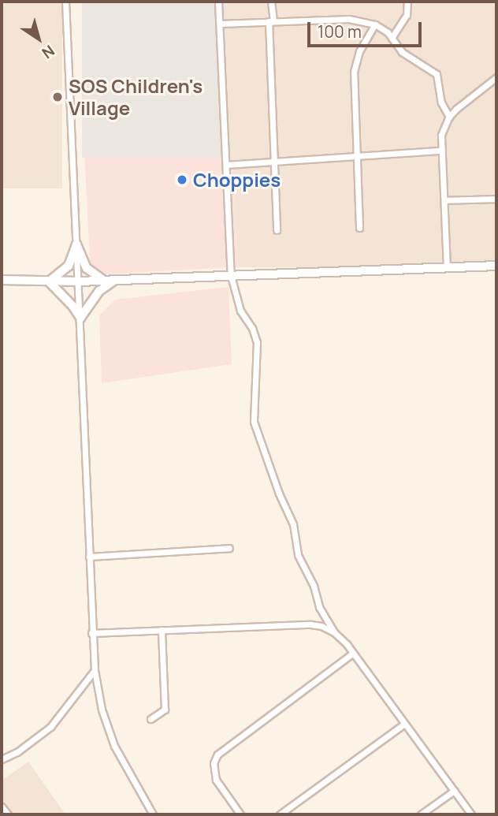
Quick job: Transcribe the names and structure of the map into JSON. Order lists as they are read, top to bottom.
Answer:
{
  "places": ["SOS Children's Village", "Choppies"],
  "scale_bar": "100 m",
  "north": "bottom right"
}
